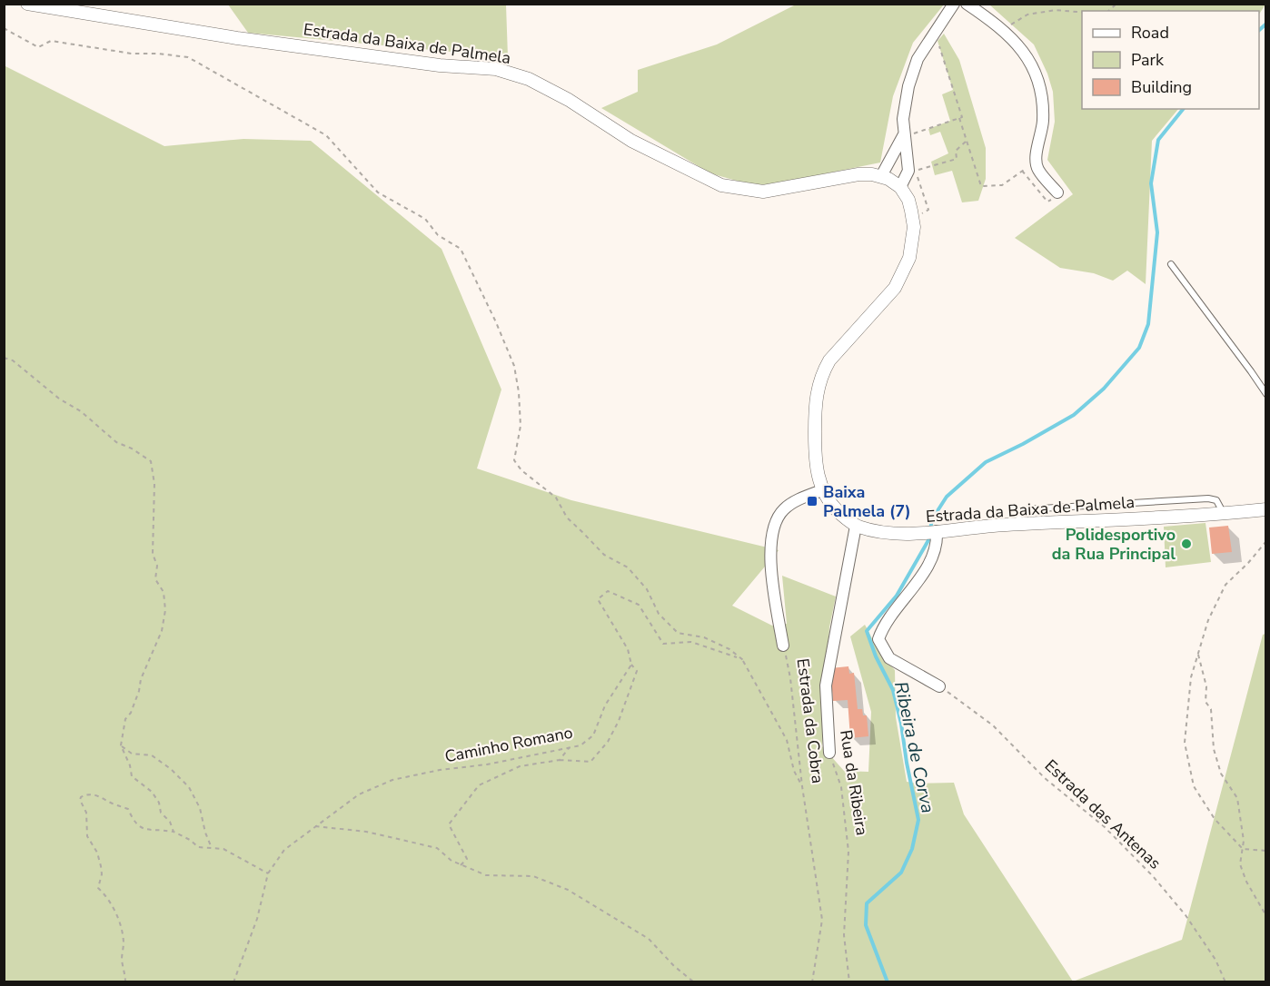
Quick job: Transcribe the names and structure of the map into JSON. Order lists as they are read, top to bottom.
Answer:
{
  "streets": {
    "street": ["Estrada da Baixa de Palmela", "Estrada da Cobra", "Rua da Ribeira"],
    "path": ["Caminho Romano", "Estrada das Antenas"]
  },
  "crossings": [
    ["Estrada da Baixa de Palmela", "Estrada da Cobra"],
    ["Estrada da Baixa de Palmela", "Rua da Ribeira"]
  ],
  "water": ["Ribeira de Corva"],
  "places": {
    "transit": ["Baixa Palmela (7)"],
    "other": ["Polidesportivo da Rua Principal"]
  },
  "legend": ["Road", "Park", "Building"]
}
